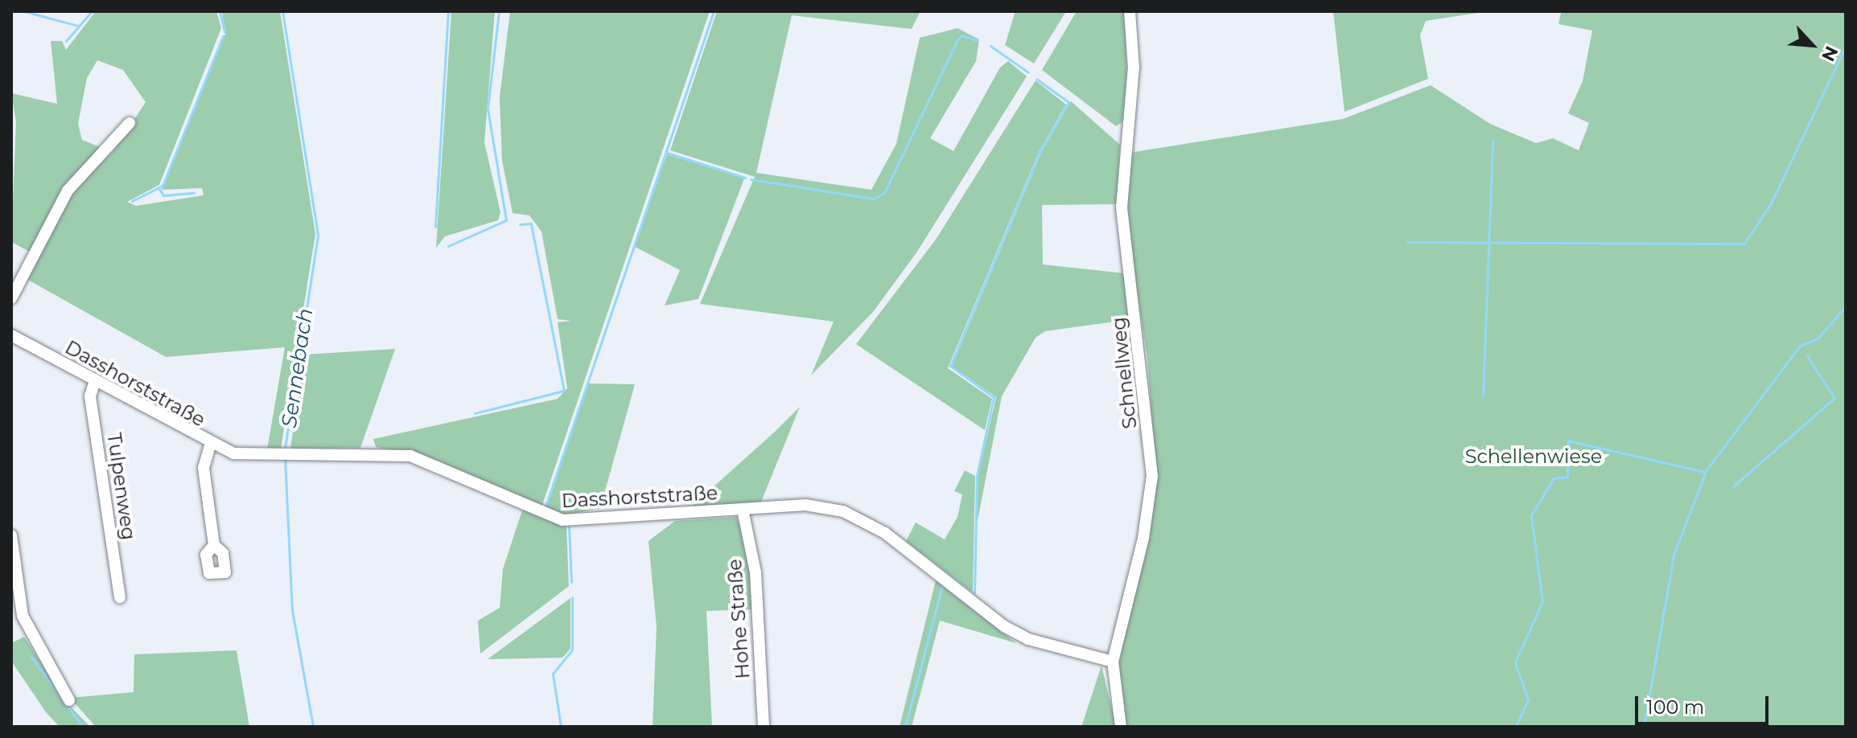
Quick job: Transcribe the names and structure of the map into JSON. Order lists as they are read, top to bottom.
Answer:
{
  "streets": {
    "street": [
      "Schnellweg",
      "Dasshorststraße",
      "Tulpenweg",
      "Hohe Straße"
    ]
  },
  "crossings": [
    ["Schnellweg", "Dasshorststraße"],
    ["Dasshorststraße", "Tulpenweg"],
    ["Dasshorststraße", "Hohe Straße"]
  ],
  "water": ["Sennebach"],
  "parks": ["Schellenwiese"],
  "scale_bar": "100 m",
  "north": "bottom right"
}
